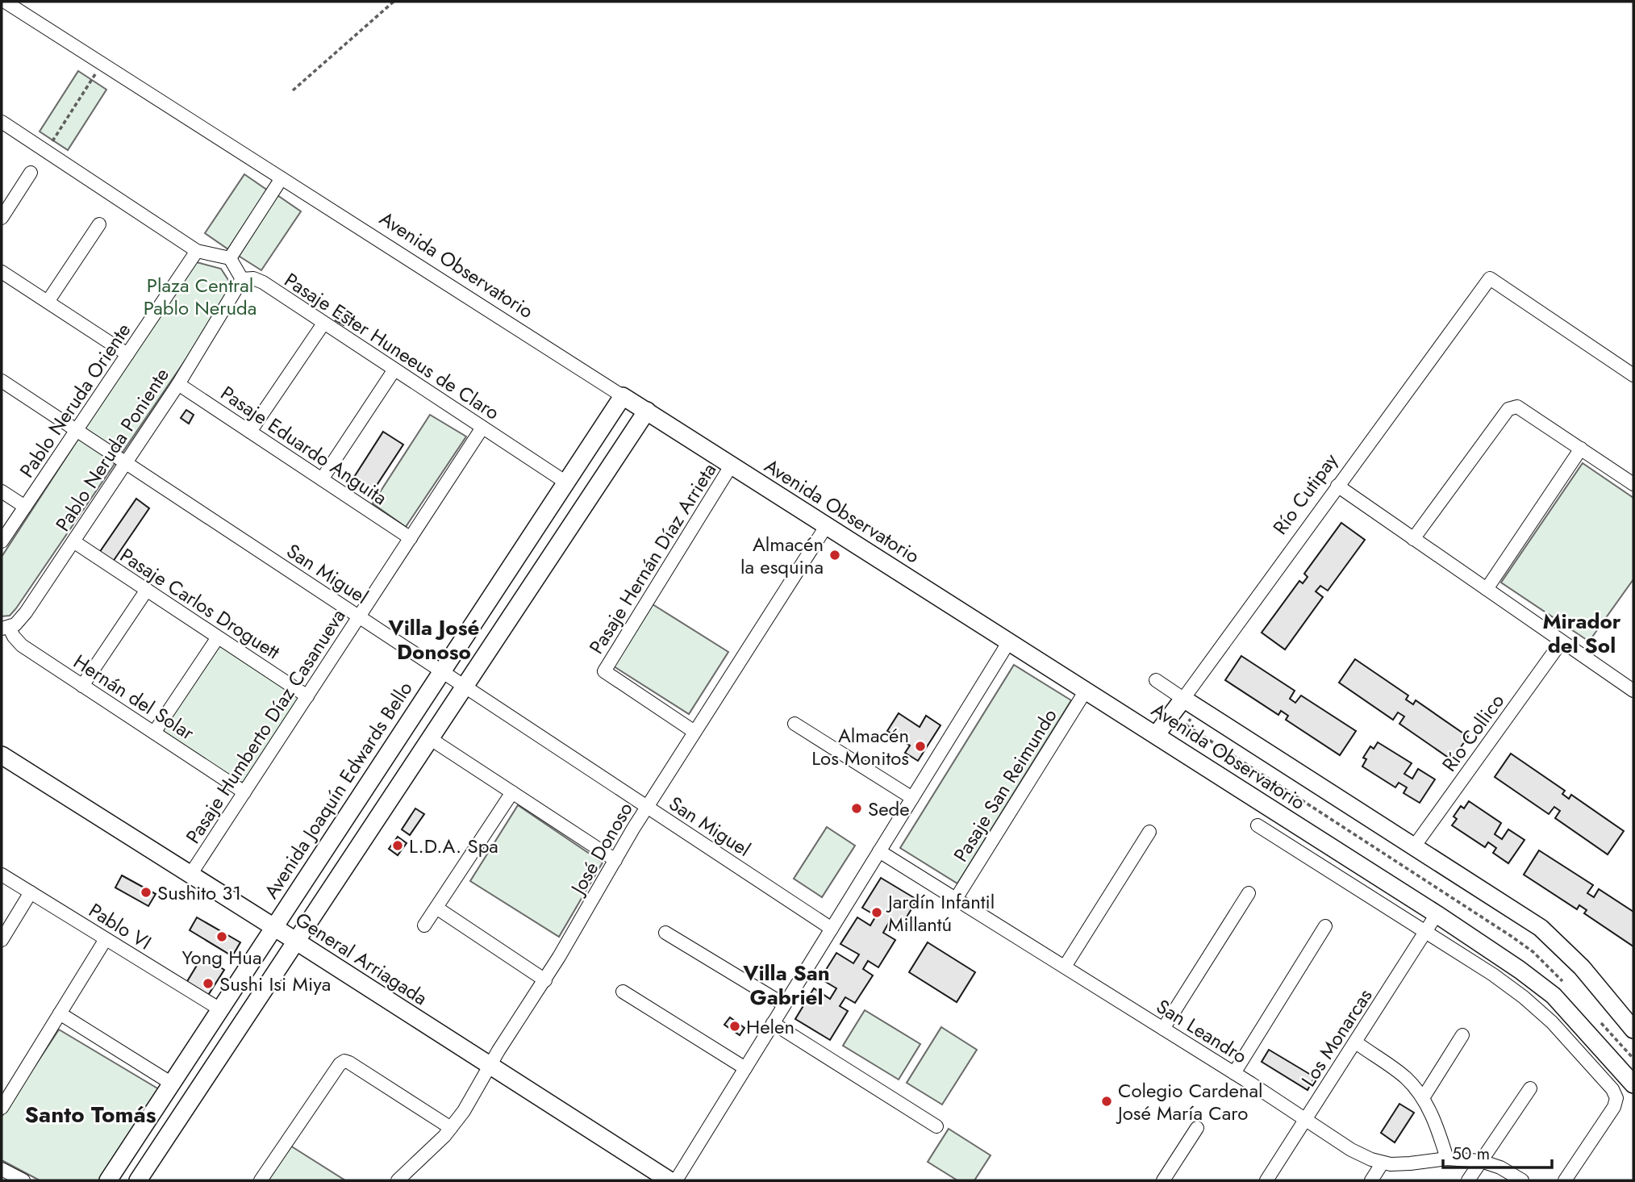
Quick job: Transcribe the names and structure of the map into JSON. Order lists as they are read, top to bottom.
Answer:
{
  "streets": {
    "street": [
      "Avenida Observatorio",
      "Pasaje Ester Huneeus de Claro",
      "Pablo Neruda Oriente",
      "Pasaje Eduardo Anguita",
      "Pablo Neruda Poniente",
      "Río Cutipay",
      "Pasaje Hernán Díaz Arrieta",
      "San Miguel",
      "Pasaje Carlos Droguett",
      "Hernán del Solar",
      "Pasaje Humberto Díaz Casanueva",
      "Río Collico",
      "Pasaje San Reimundo",
      "Avenida Joaquín Edwards Bello",
      "José Donoso",
      "Pablo VI",
      "General Arriagada",
      "San Leandro",
      "Los Monarcas"
    ]
  },
  "crossings": [
    ["Avenida Observatorio", "Río Cutipay"],
    ["Avenida Observatorio", "Pasaje Hernán Díaz Arrieta"],
    ["Avenida Observatorio", "Río Collico"],
    ["Avenida Observatorio", "Pasaje San Reimundo"],
    ["Avenida Observatorio", "Avenida Joaquín Edwards Bello"],
    ["Avenida Observatorio", "José Donoso"],
    ["Avenida Observatorio", "Los Monarcas"],
    ["Pasaje Ester Huneeus de Claro", "Pablo Neruda Poniente"],
    ["Pasaje Ester Huneeus de Claro", "Pasaje Humberto Díaz Casanueva"],
    ["Pasaje Ester Huneeus de Claro", "Avenida Joaquín Edwards Bello"],
    ["Pablo Neruda Oriente", "San Miguel"],
    ["Pasaje Eduardo Anguita", "Pablo Neruda Poniente"],
    ["Pasaje Eduardo Anguita", "Pasaje Humberto Díaz Casanueva"],
    ["Pablo Neruda Poniente", "San Miguel"],
    ["Pablo Neruda Poniente", "Pasaje Carlos Droguett"],
    ["Pablo Neruda Poniente", "Hernán del Solar"],
    ["Pasaje Hernán Díaz Arrieta", "José Donoso"],
    ["San Miguel", "Pasaje Humberto Díaz Casanueva"],
    ["San Miguel", "Avenida Joaquín Edwards Bello"],
    ["San Miguel", "José Donoso"],
    ["Pasaje Carlos Droguett", "Pasaje Humberto Díaz Casanueva"],
    ["Hernán del Solar", "Pasaje Humberto Díaz Casanueva"],
    ["Pasaje Humberto Díaz Casanueva", "General Arriagada"],
    ["Pasaje San Reimundo", "San Leandro"],
    ["Avenida Joaquín Edwards Bello", "Pablo VI"],
    ["Avenida Joaquín Edwards Bello", "General Arriagada"],
    ["José Donoso", "General Arriagada"],
    ["San Leandro", "Los Monarcas"]
  ],
  "districts": [
    "Mirador del Sol",
    "Villa José Donoso",
    "Villa San Gabriel",
    "Santo Tomás"
  ],
  "parks": ["Plaza Central Pablo Neruda"],
  "places": [
    "Almacén la esquina",
    "Almacén Los Monitos",
    "Sede",
    "L.D.A. Spa",
    "Sushito 31",
    "Jardín Infantil Millantú",
    "Yong Hua",
    "Sushi Isi Miya",
    "Helen",
    "Colegio Cardenal José María Caro"
  ],
  "scale_bar": "50 m"
}
